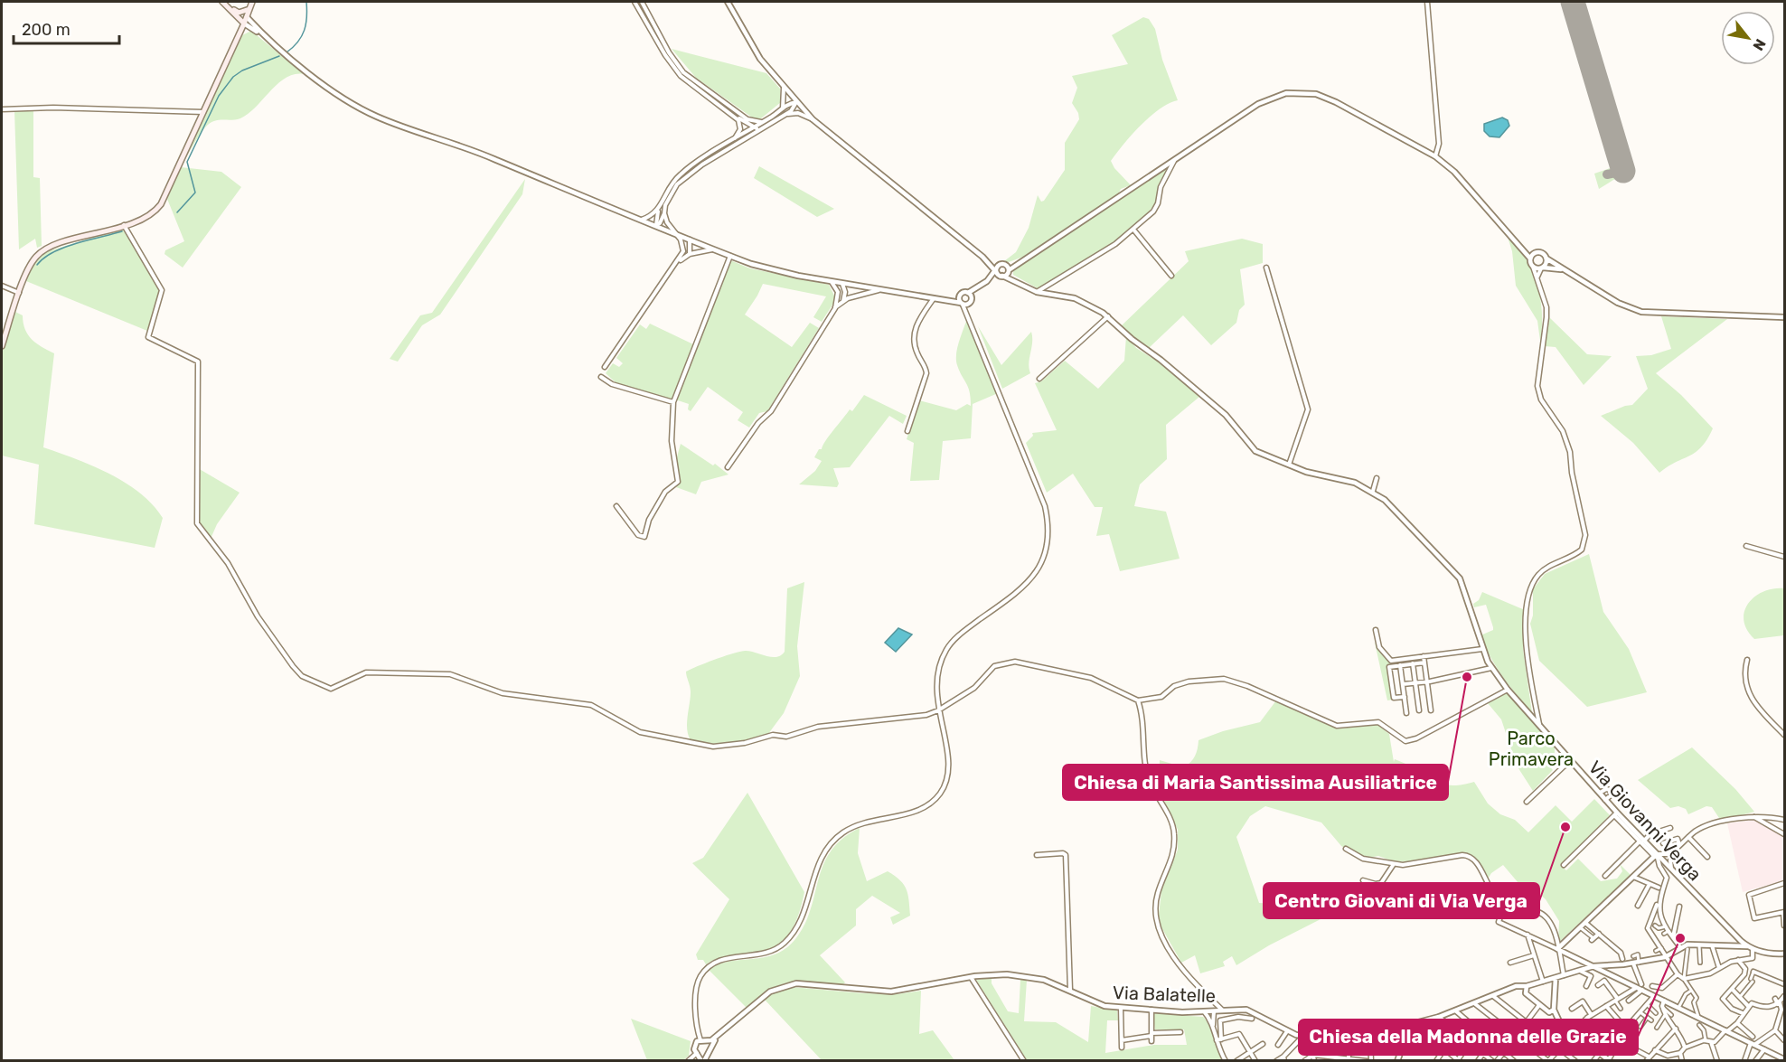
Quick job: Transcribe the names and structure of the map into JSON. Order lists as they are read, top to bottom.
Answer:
{
  "streets": {
    "street": ["Via Giovanni Verga", "Via Balatelle"]
  },
  "parks": ["Parco Primavera"],
  "places": ["Chiesa di Maria Santissima Ausiliatrice", "Centro Giovani di Via Verga", "Chiesa della Madonna delle Grazie"],
  "scale_bar": "200 m",
  "north": "bottom right"
}
